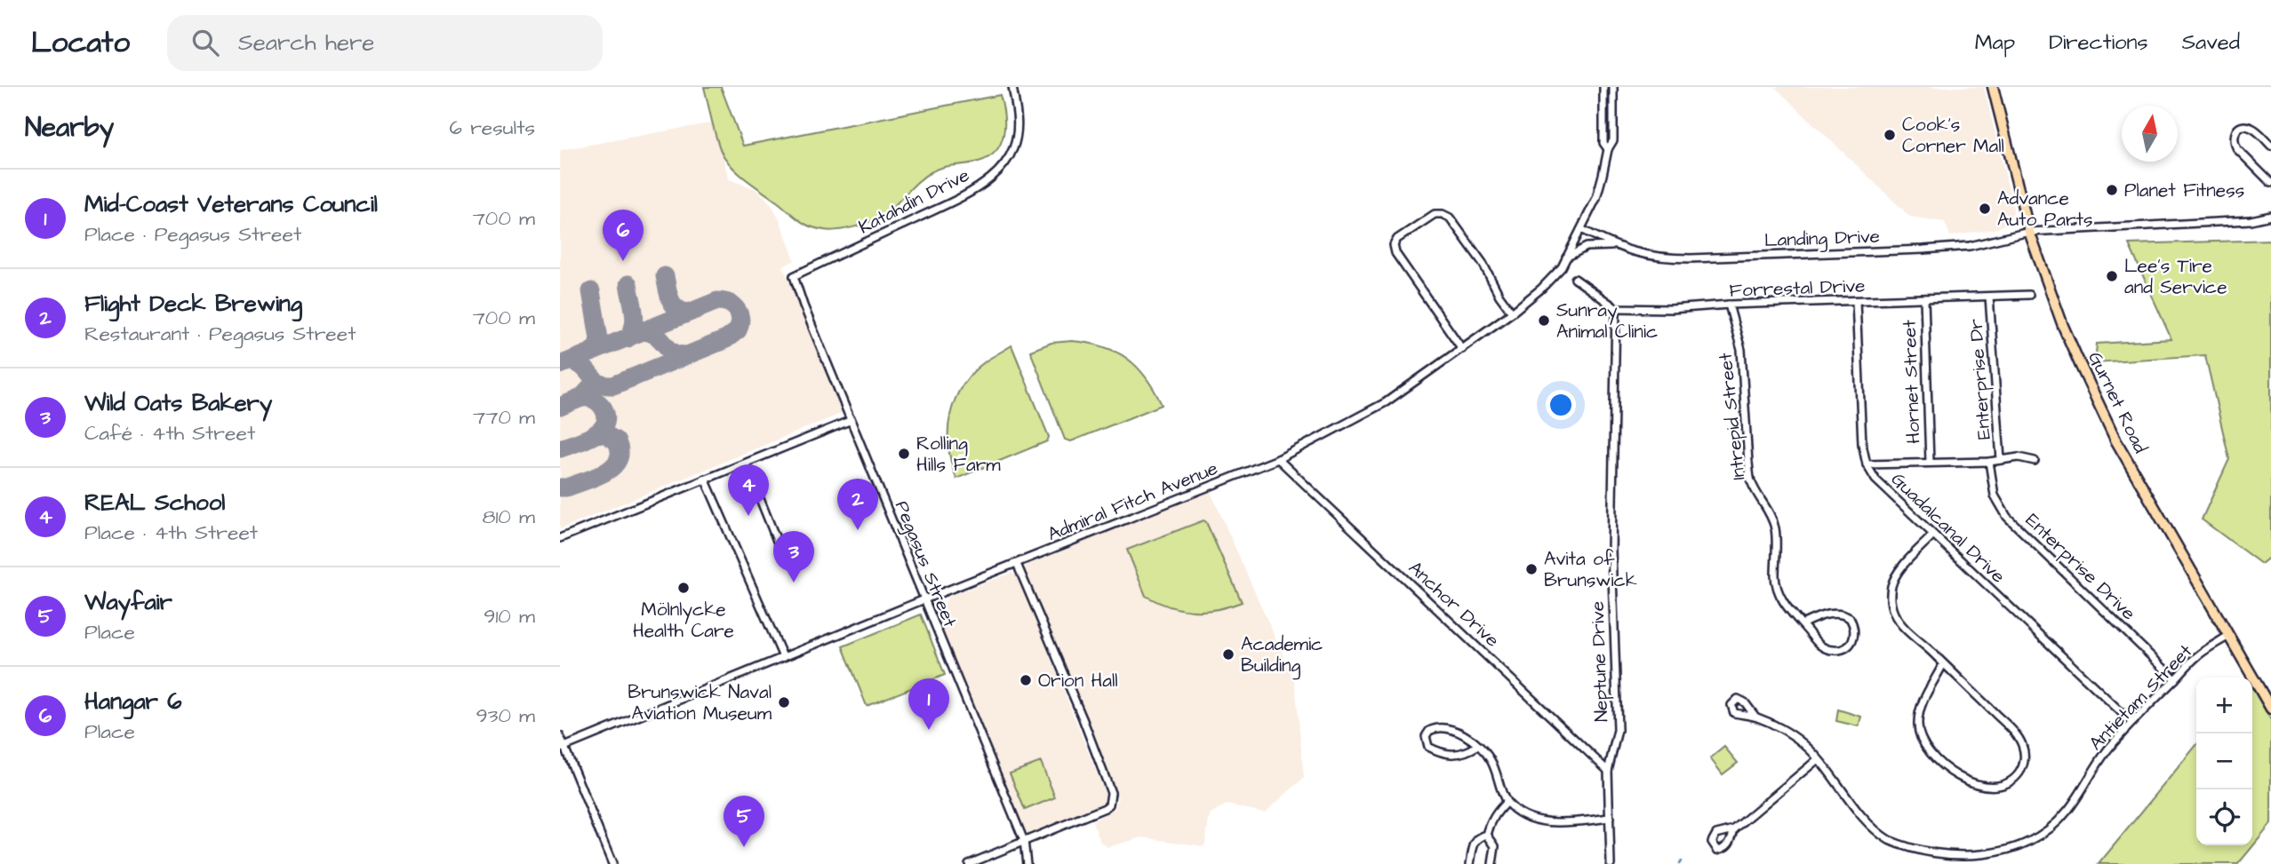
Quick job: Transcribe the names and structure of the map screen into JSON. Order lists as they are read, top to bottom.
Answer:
{
  "streets": {
    "main road": ["Gurnet Road"],
    "street": [
      "Katahdin Drive",
      "Landing Drive",
      "Forrestal Drive",
      "Enterprise Dr",
      "Hornet Street",
      "Intrepid Street",
      "Admiral Fitch Avenue",
      "Guadalcanal Drive",
      "Pegasus Street",
      "Enterprise Drive",
      "Anchor Drive",
      "Neptune Drive",
      "Antietam Street"
    ]
  },
  "crossings": [
    ["Katahdin Drive", "Pegasus Street"],
    ["Landing Drive", "Gurnet Road"],
    ["Landing Drive", "Admiral Fitch Avenue"],
    ["Forrestal Drive", "Enterprise Dr"],
    ["Forrestal Drive", "Hornet Street"],
    ["Forrestal Drive", "Intrepid Street"],
    ["Forrestal Drive", "Guadalcanal Drive"],
    ["Forrestal Drive", "Neptune Drive"],
    ["Gurnet Road", "Antietam Street"],
    ["Admiral Fitch Avenue", "Pegasus Street"],
    ["Admiral Fitch Avenue", "Anchor Drive"],
    ["Guadalcanal Drive", "Antietam Street"],
    ["Enterprise Drive", "Antietam Street"],
    ["Anchor Drive", "Neptune Drive"]
  ],
  "places": [
    "Cook's Corner Mall",
    "Planet Fitness",
    "Advance Auto Parts",
    "Lee’s Tire and Service",
    "Sunray Animal Clinic",
    "Rolling Hills Farm",
    "Avita of Brunswick",
    "Mölnlycke Health Care",
    "Academic Building",
    "Orion Hall",
    "Brunswick Naval Aviation Museum"
  ],
  "north": "top",
  "page": {
    "header": "Locato",
    "search": "Search here",
    "nav": ["Map", "Directions", "Saved"],
    "heading": ["Nearby", "6 results"],
    "list": [
      {
        "mark": "1",
        "name": "Mid-Coast Veterans Council",
        "note": "Place · Pegasus Street",
        "value": "700 m"
      },
      {
        "mark": "2",
        "name": "Flight Deck Brewing",
        "note": "Restaurant · Pegasus Street",
        "value": "700 m"
      },
      {
        "mark": "3",
        "name": "Wild Oats Bakery",
        "note": "Café · 4th Street",
        "value": "770 m"
      },
      {
        "mark": "4",
        "name": "REAL School",
        "note": "Place · 4th Street",
        "value": "810 m"
      },
      {
        "mark": "5",
        "name": "Wayfair",
        "note": "Place",
        "value": "910 m"
      },
      {
        "mark": "6",
        "name": "Hangar 6",
        "note": "Place",
        "value": "930 m"
      }
    ],
    "pins": [
      "6",
      "4",
      "2",
      "3",
      "1",
      "5"
    ],
    "map_buttons": ["+", "−"]
  }
}
